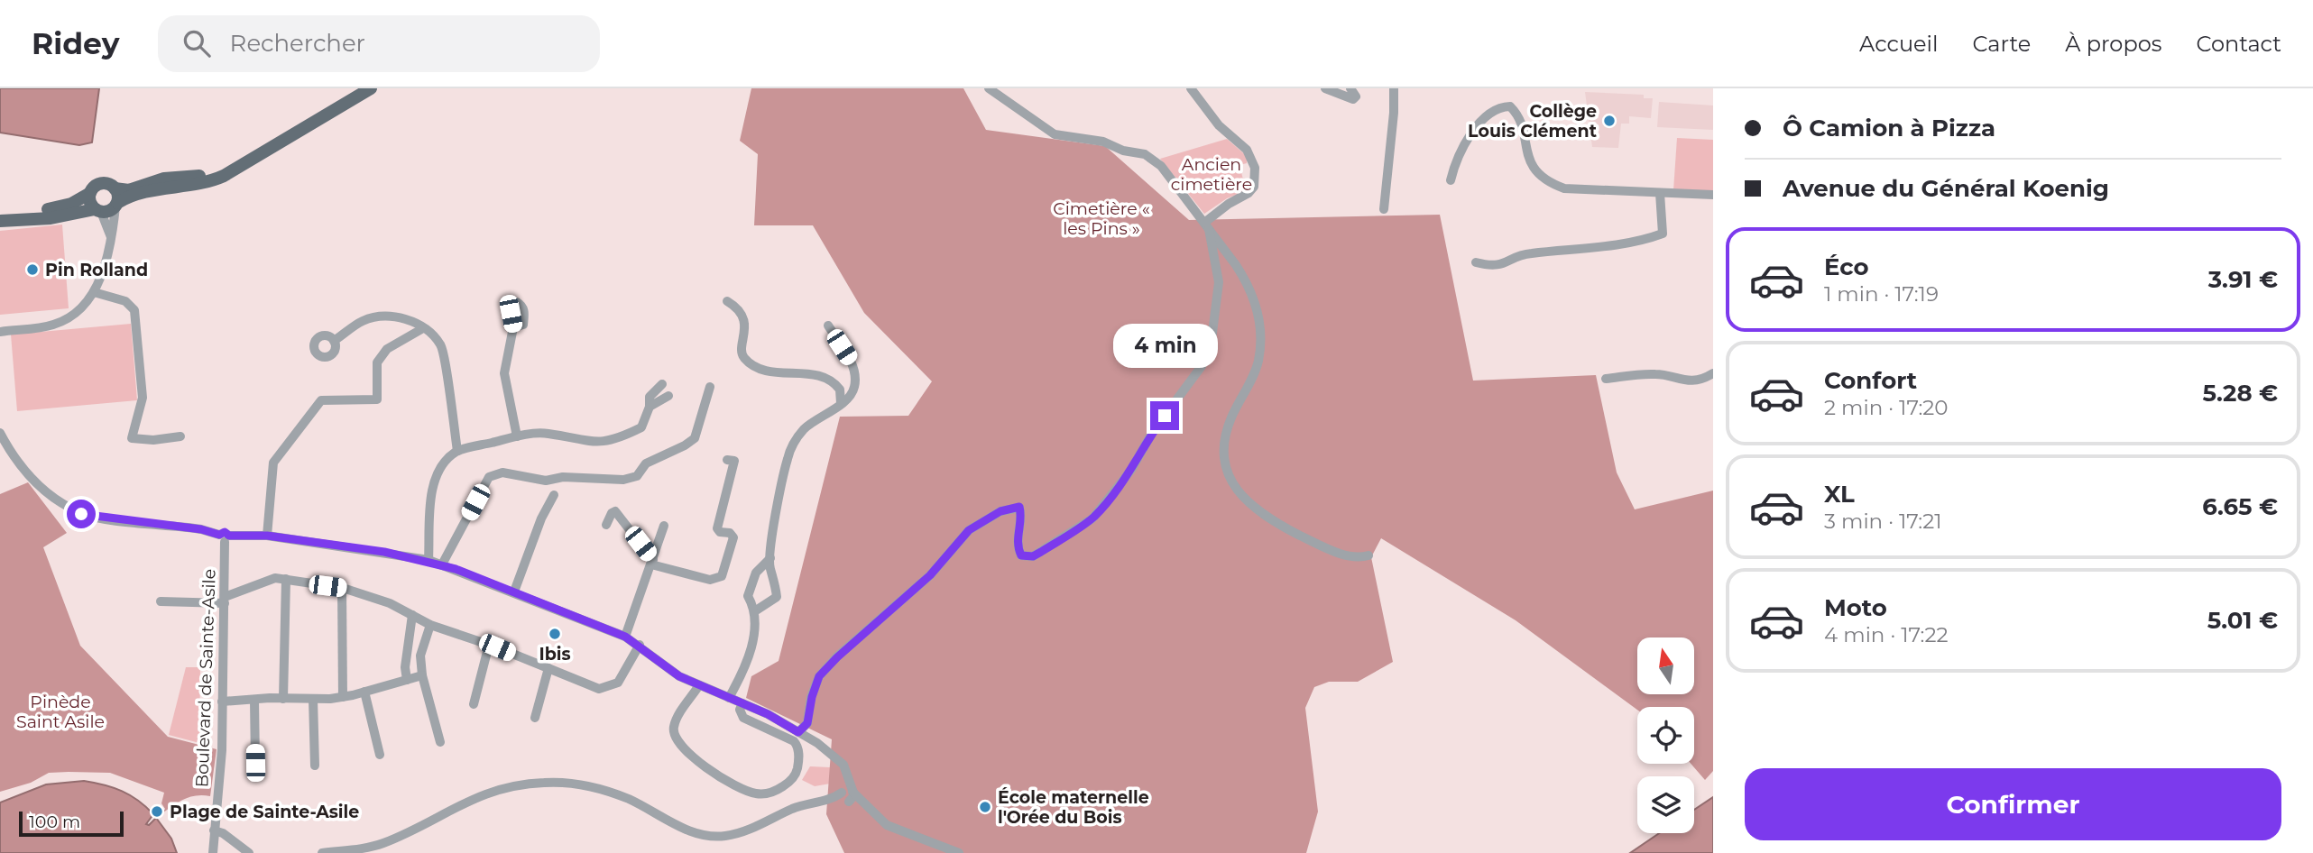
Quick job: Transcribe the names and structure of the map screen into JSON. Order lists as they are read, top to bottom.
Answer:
{
  "streets": {
    "street": ["Boulevard de Sainte-Asile"]
  },
  "parks": ["Ancien cimetière", "Cimetière « les Pins »", "Pinède Saint Asile"],
  "places": [
    "Collège Louis Clément",
    "Pin Rolland",
    "Ibis",
    "École maternelle l'Orée du Bois",
    "Plage de Sainte-Asile"
  ],
  "scale_bar": "100 m",
  "north": "top",
  "page": {
    "header": "Ridey",
    "search": "Rechercher",
    "nav": [
      "Accueil",
      "Carte",
      "À propos",
      "Contact"
    ],
    "banner": ["Ô Camion à Pizza", "Avenue du Général Koenig"],
    "list": [
      {
        "name": "Éco",
        "note": "1 min · 17:19",
        "value": "3.91 €"
      },
      {
        "name": "Confort",
        "note": "2 min · 17:20",
        "value": "5.28 €"
      },
      {
        "name": "XL",
        "note": "3 min · 17:21",
        "value": "6.65 €"
      },
      {
        "name": "Moto",
        "note": "4 min · 17:22",
        "value": "5.01 €"
      }
    ],
    "bubble": "4 min",
    "buttons": "Confirmer",
    "scale": "100 m"
  }
}
